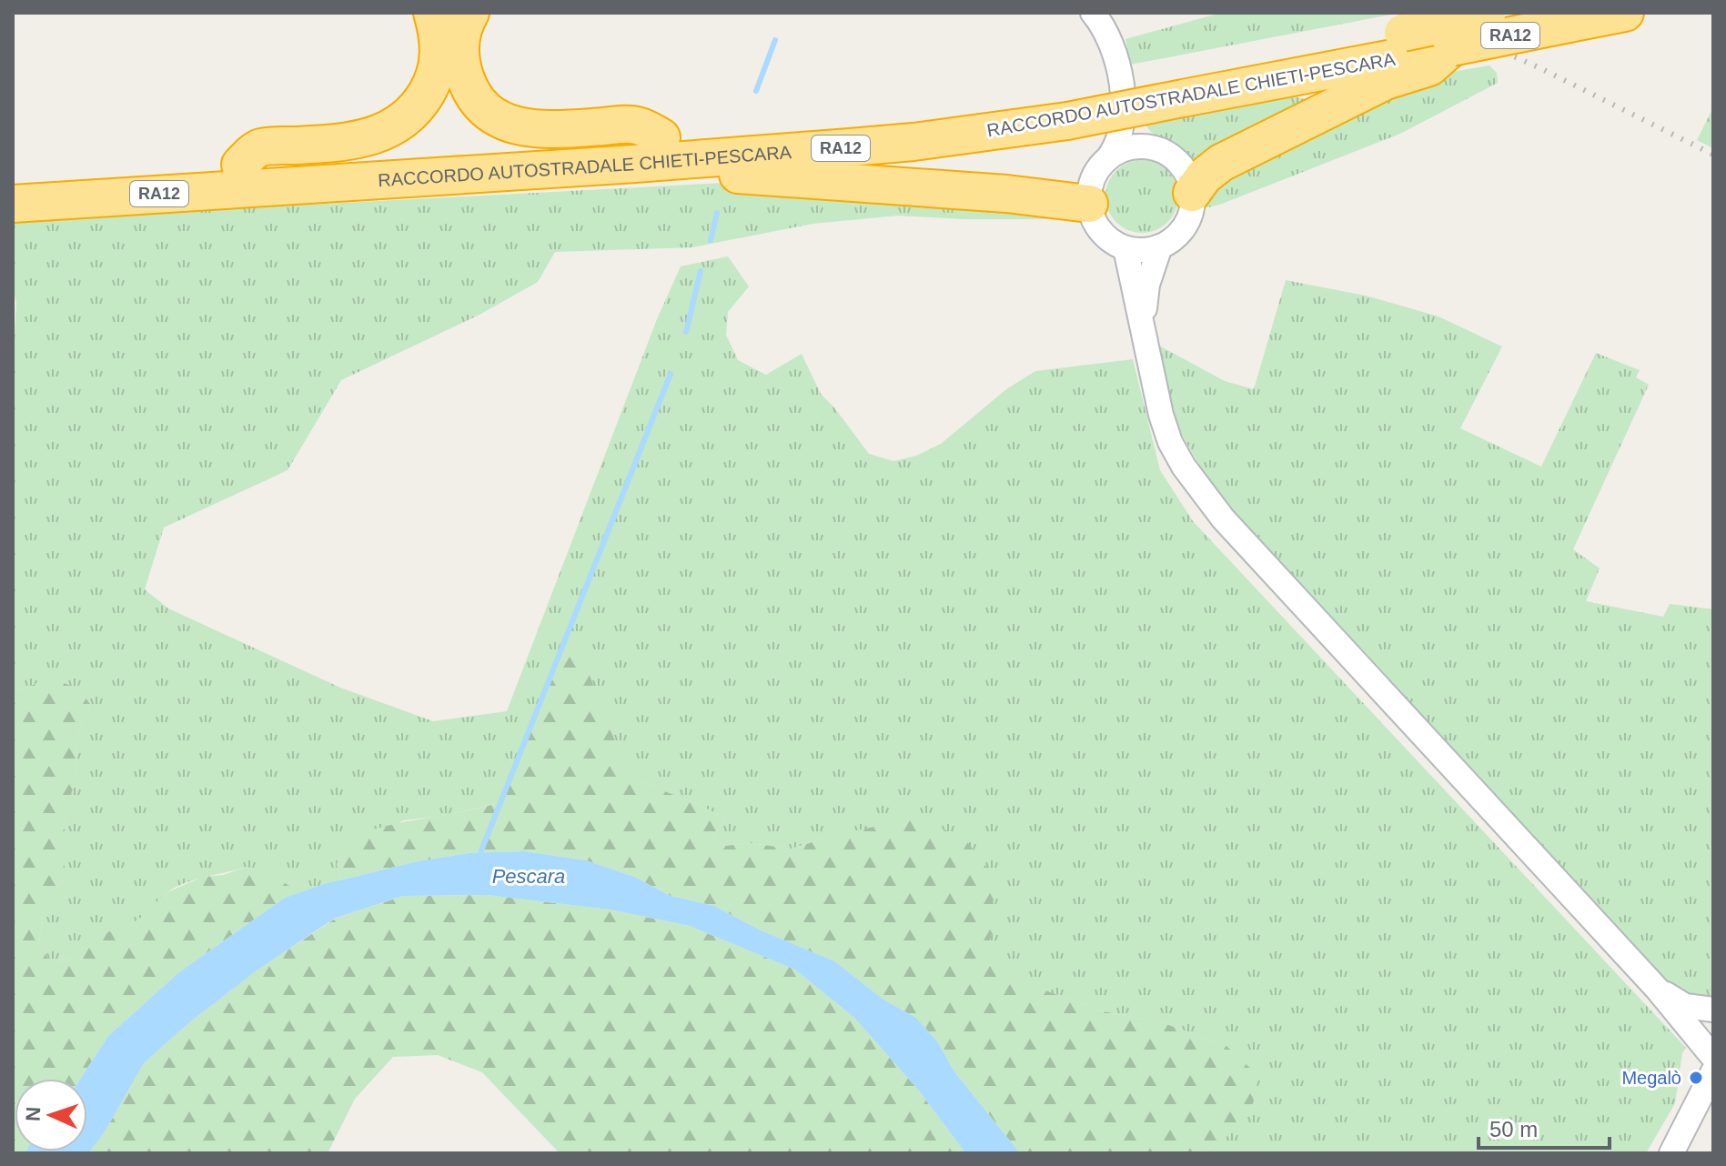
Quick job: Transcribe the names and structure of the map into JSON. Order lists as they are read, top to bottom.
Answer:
{
  "streets": {
    "highway": ["RA12", "RACCORDO AUTOSTRADALE CHIETI-PESCARA"]
  },
  "water": ["Pescara"],
  "places": ["Megalò"],
  "scale_bar": "50 m",
  "north": "left"
}
